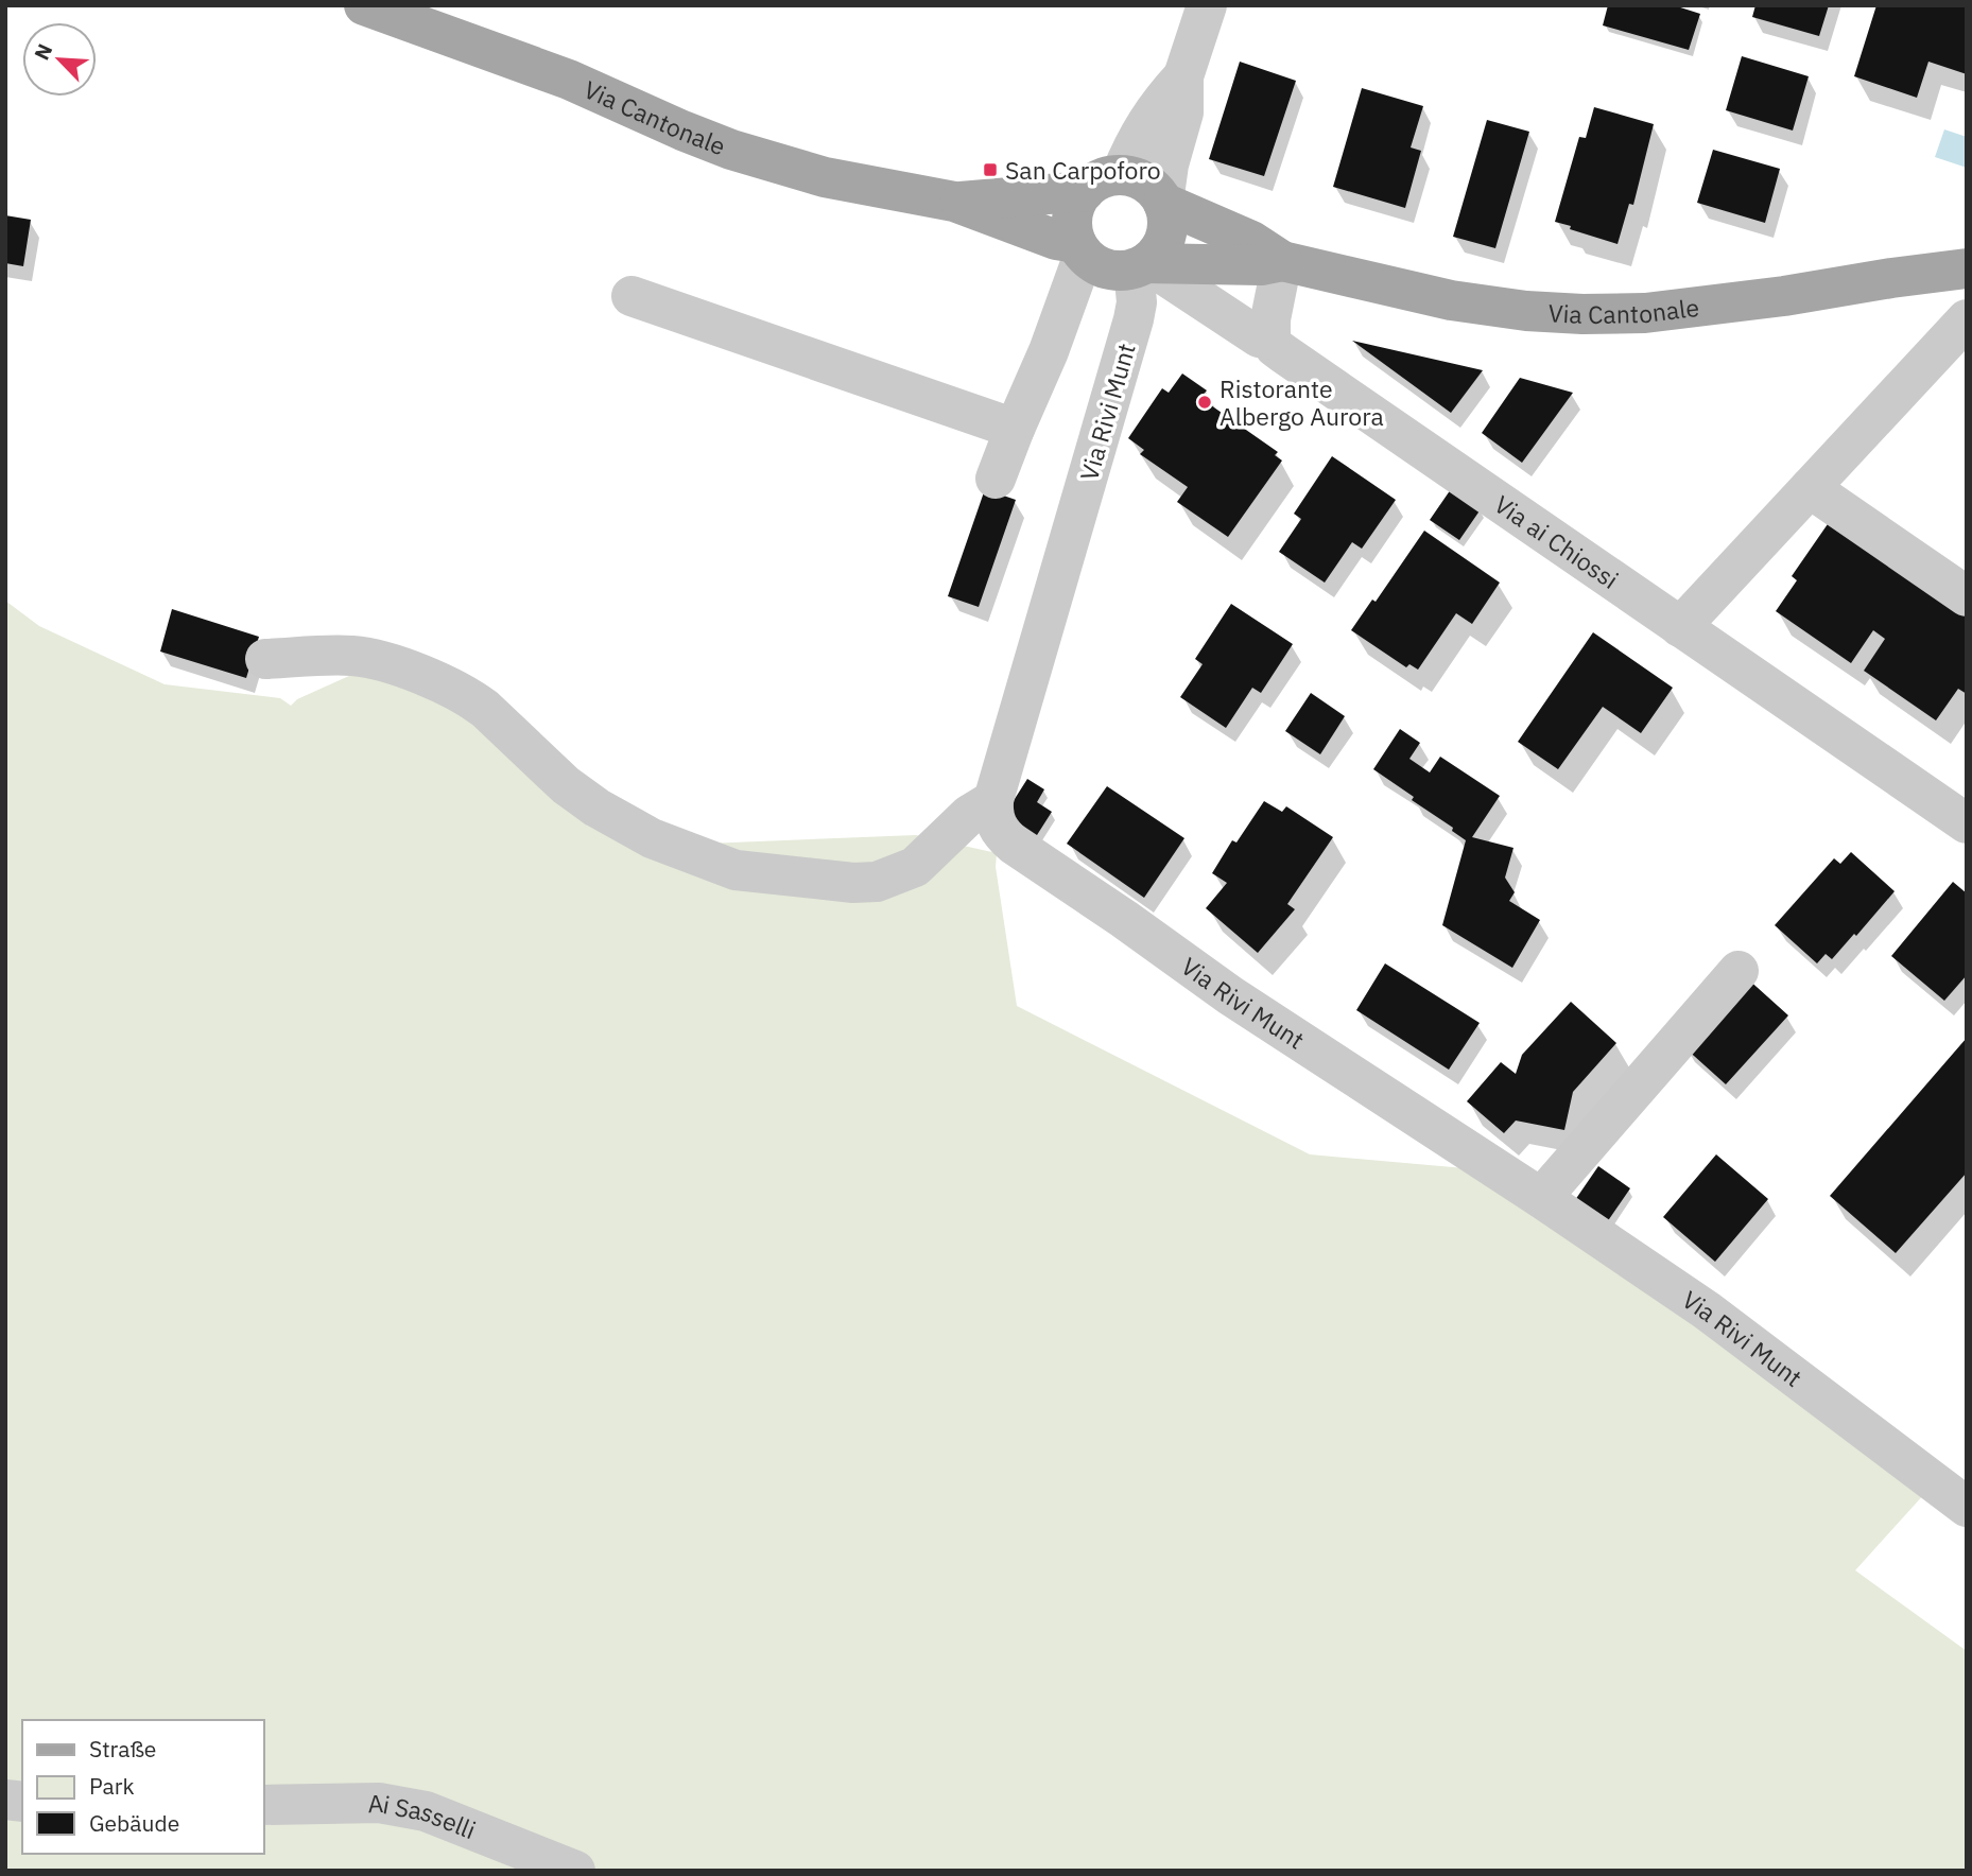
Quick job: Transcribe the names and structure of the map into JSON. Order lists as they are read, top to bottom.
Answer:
{
  "streets": {
    "main road": ["Via Cantonale"],
    "street": ["Via Rivi Munt", "Via ai Chiossi", "Ai Sasselli"]
  },
  "crossings": [
    ["Via Cantonale", "Via Rivi Munt"],
    ["Via Cantonale", "Via ai Chiossi"],
    ["Via Rivi Munt", "Via ai Chiossi"]
  ],
  "places": {
    "transit": ["San Carpoforo"],
    "other": ["Ristorante Albergo Aurora"]
  },
  "legend": ["Straße", "Park", "Gebäude"],
  "north": "top left"
}
